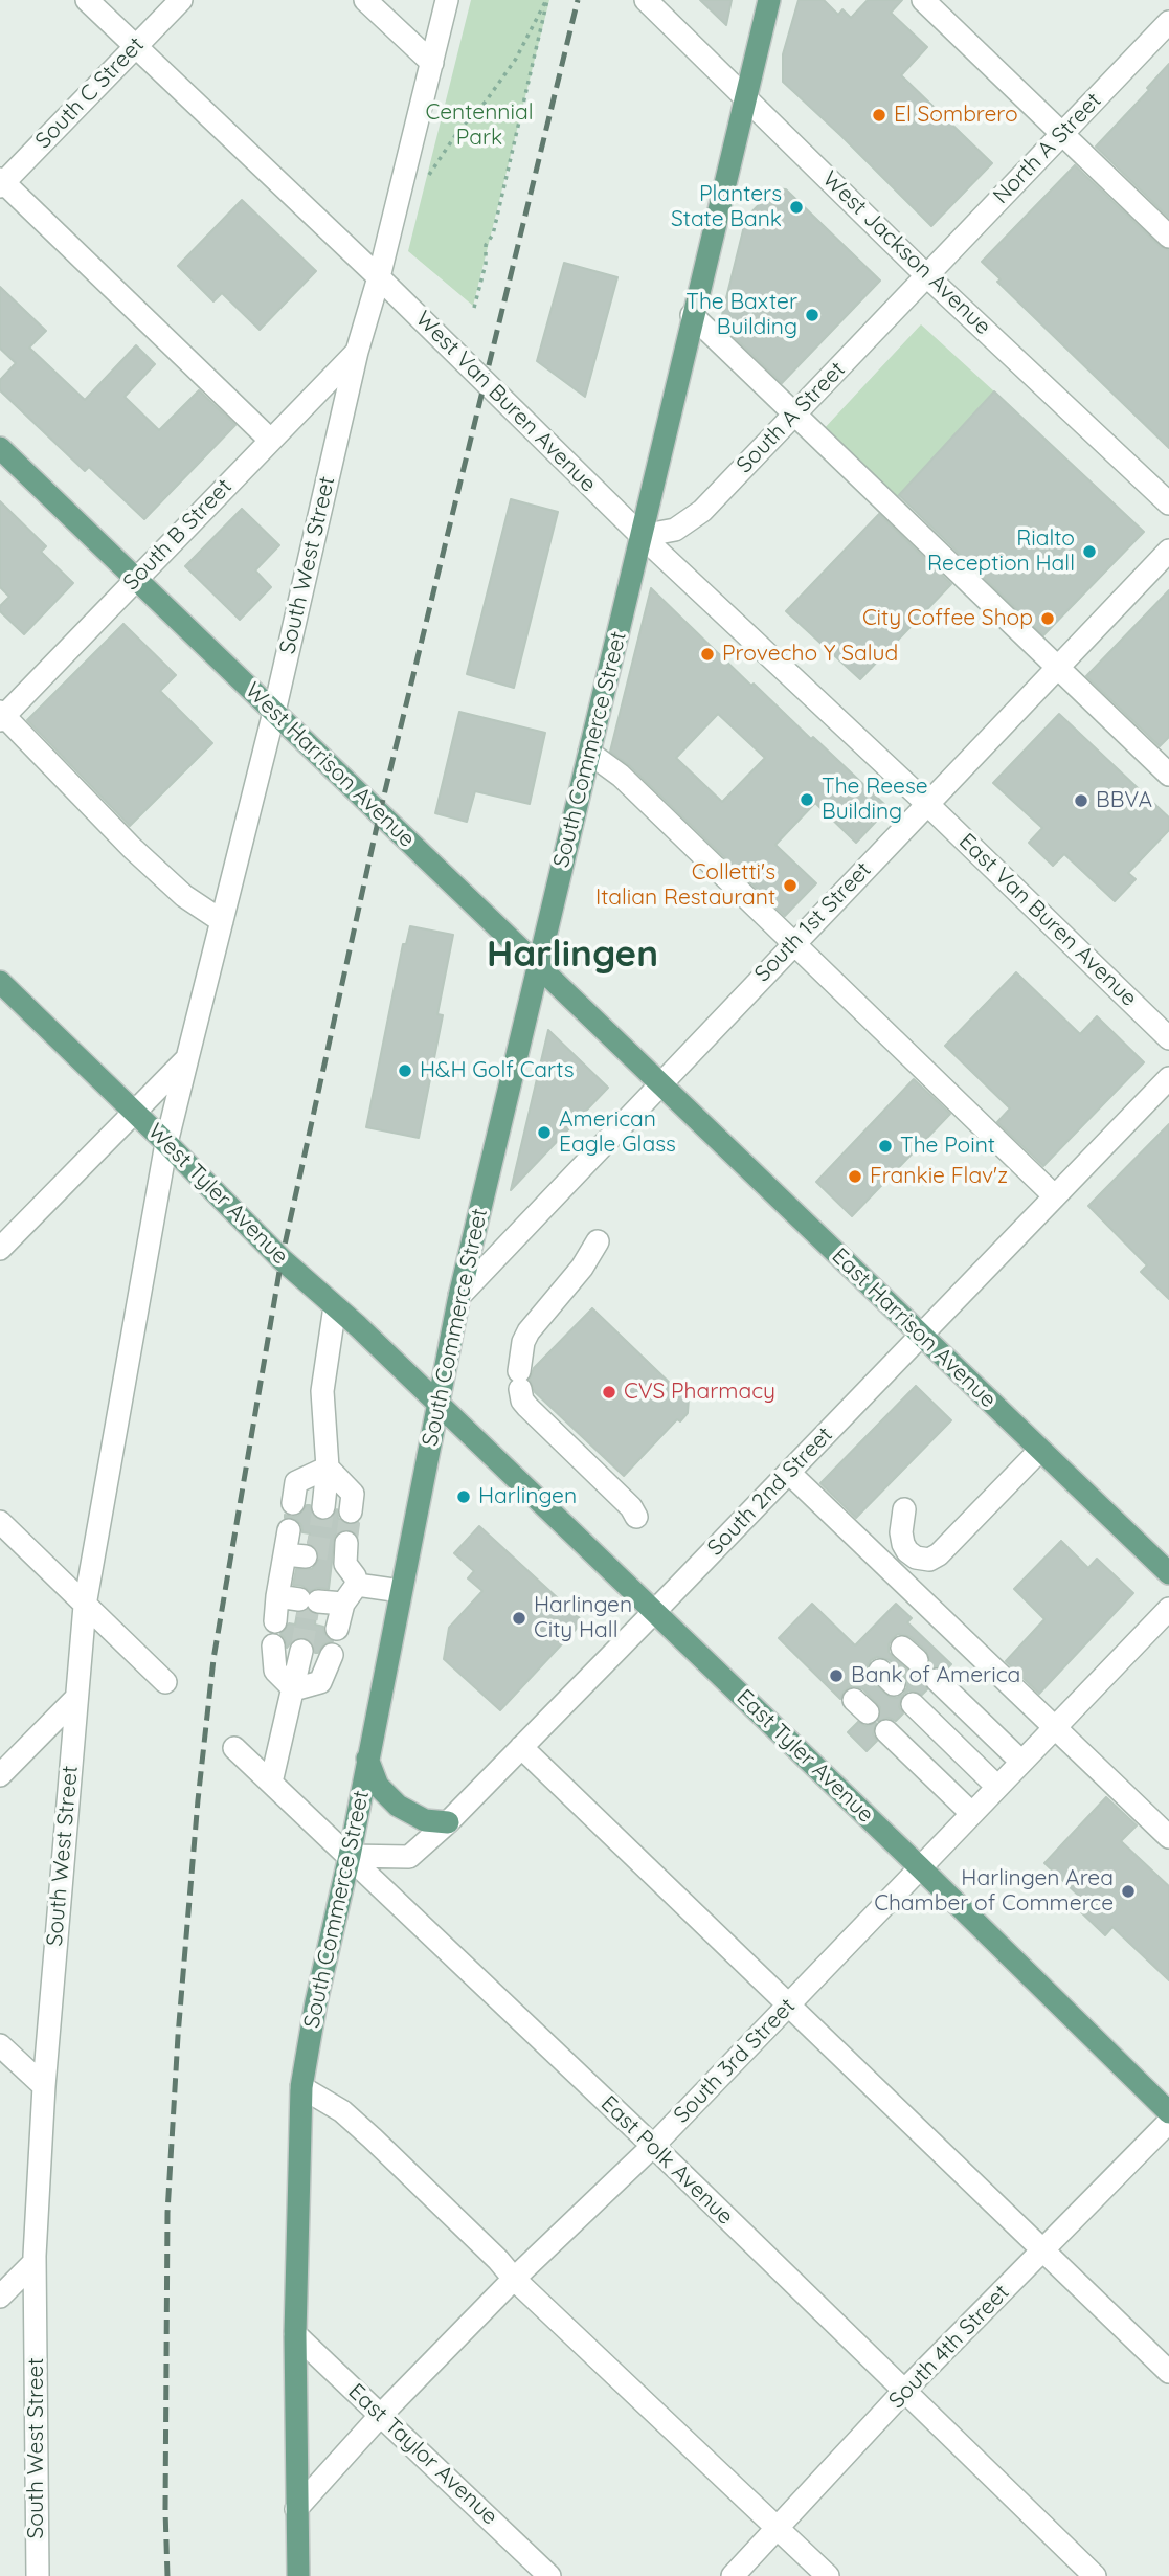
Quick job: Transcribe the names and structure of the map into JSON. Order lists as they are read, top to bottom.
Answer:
{
  "streets": {
    "main road": [
      "South Commerce Street",
      "West Harrison Avenue",
      "West Tyler Avenue",
      "East Harrison Avenue",
      "East Tyler Avenue"
    ],
    "street": [
      "South C Street",
      "North A Street",
      "West Jackson Avenue",
      "West Van Buren Avenue",
      "South A Street",
      "South B Street",
      "South West Street",
      "East Van Buren Avenue",
      "South 1st Street",
      "South 2nd Street",
      "South 3rd Street",
      "East Polk Avenue",
      "South 4th Street",
      "East Taylor Avenue"
    ]
  },
  "crossings": [
    ["South C Street", "West Van Buren Avenue"],
    ["North A Street", "West Jackson Avenue"],
    ["North A Street", "South A Street"],
    ["West Jackson Avenue", "South A Street"],
    ["West Jackson Avenue", "South Commerce Street"],
    ["West Van Buren Avenue", "South A Street"],
    ["West Van Buren Avenue", "South West Street"],
    ["West Van Buren Avenue", "South Commerce Street"],
    ["West Van Buren Avenue", "East Van Buren Avenue"],
    ["West Van Buren Avenue", "South 1st Street"],
    ["South A Street", "South Commerce Street"],
    ["South B Street", "South West Street"],
    ["South B Street", "West Harrison Avenue"],
    ["South West Street", "West Harrison Avenue"],
    ["South West Street", "West Tyler Avenue"],
    ["South Commerce Street", "West Harrison Avenue"],
    ["South Commerce Street", "South 1st Street"],
    ["South Commerce Street", "West Tyler Avenue"],
    ["South Commerce Street", "South 2nd Street"],
    ["South Commerce Street", "East Tyler Avenue"],
    ["South Commerce Street", "South 3rd Street"],
    ["South Commerce Street", "East Polk Avenue"],
    ["South Commerce Street", "East Taylor Avenue"],
    ["West Harrison Avenue", "South 1st Street"],
    ["West Harrison Avenue", "East Harrison Avenue"],
    ["East Van Buren Avenue", "South 1st Street"],
    ["South 1st Street", "East Harrison Avenue"],
    ["West Tyler Avenue", "East Tyler Avenue"],
    ["East Harrison Avenue", "South 2nd Street"],
    ["South 2nd Street", "East Tyler Avenue"],
    ["South 2nd Street", "East Polk Avenue"],
    ["East Tyler Avenue", "South 3rd Street"],
    ["South 3rd Street", "East Polk Avenue"],
    ["South 3rd Street", "East Taylor Avenue"],
    ["East Polk Avenue", "South 4th Street"]
  ],
  "districts": ["Harlingen"],
  "parks": ["Centennial Park"],
  "places": [
    "El Sombrero",
    "Planters State Bank",
    "The Baxter Building",
    "Rialto Reception Hall",
    "City Coffee Shop",
    "Provecho Y Salud",
    "The Reese Building",
    "BBVA",
    "Colletti's Italian Restaurant",
    "H&H Golf Carts",
    "American Eagle Glass",
    "The Point",
    "Frankie Flav'z",
    "CVS Pharmacy",
    "Harlingen",
    "Harlingen City Hall",
    "Bank of America",
    "Harlingen Area Chamber of Commerce"
  ]
}
